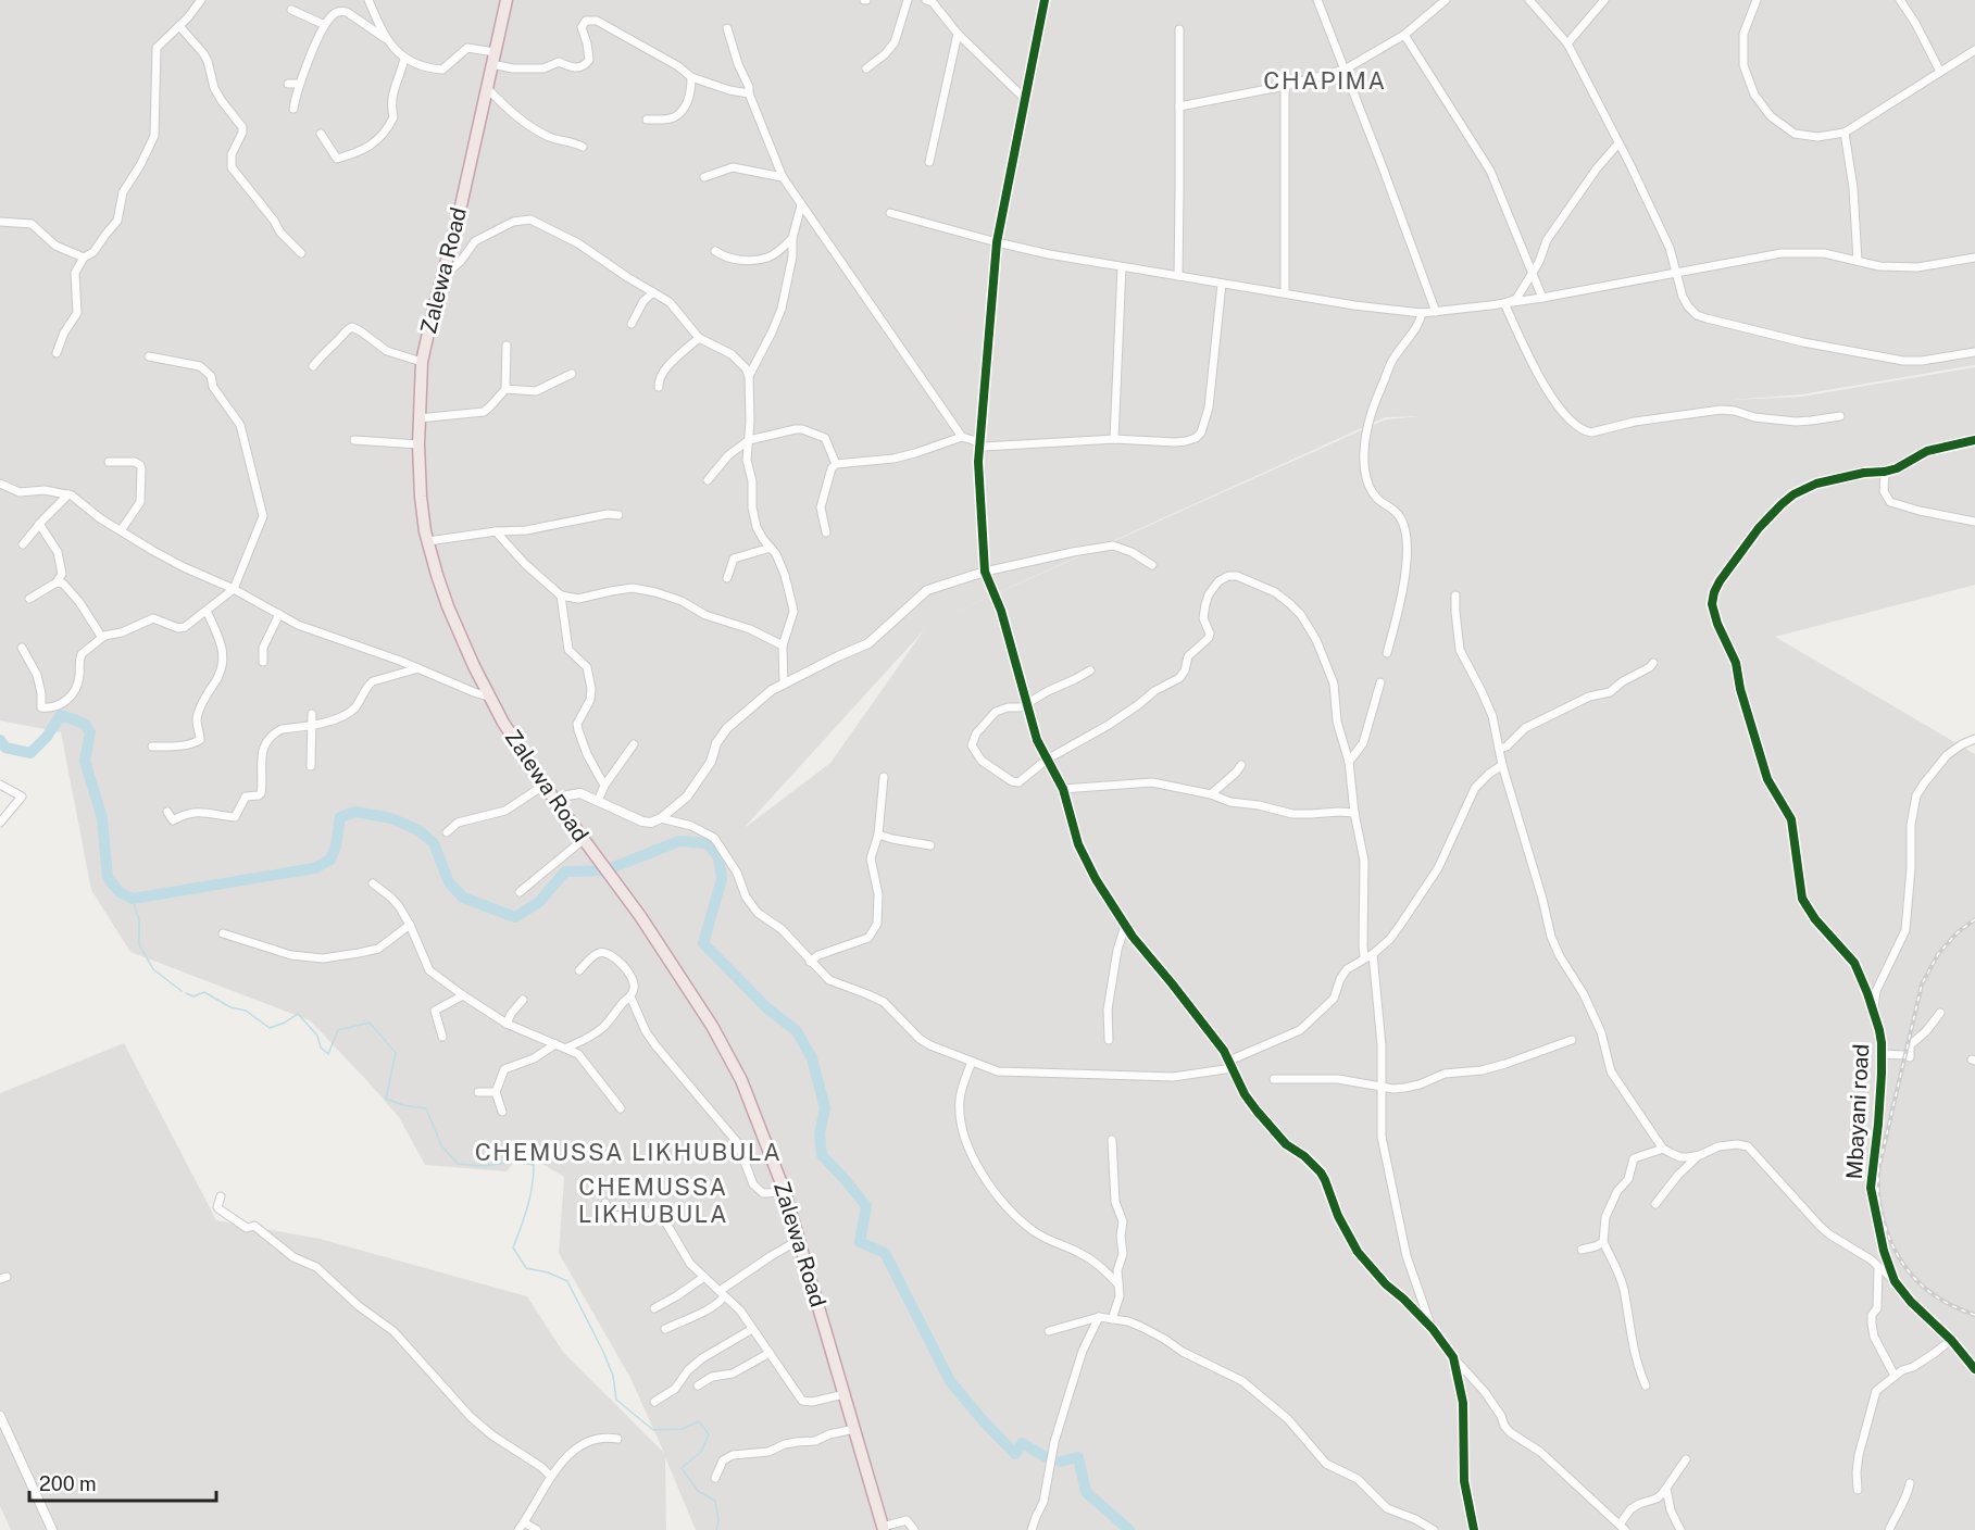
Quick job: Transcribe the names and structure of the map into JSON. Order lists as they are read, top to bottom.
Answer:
{
  "streets": {
    "highway": ["Zalewa Road"],
    "street": ["Mbayani road"]
  },
  "districts": ["CHAPIMA", "CHEMUSSA LIKHUBULA", "CHEMUSSA LIKHUBULA"],
  "scale_bar": "200 m"
}
